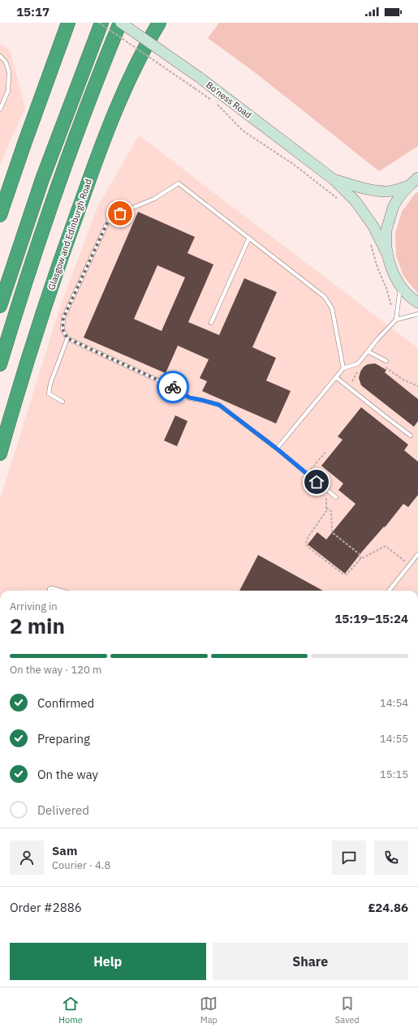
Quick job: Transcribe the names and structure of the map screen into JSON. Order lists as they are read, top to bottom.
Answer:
{
  "streets": {
    "highway": ["Glasgow and Edinburgh Road"],
    "main road": ["Bo'ness Road"]
  },
  "page": {
    "status": "15:17",
    "heading": ["2 min", "Arriving in", "15:19–15:24"],
    "panel": [
      "Sam",
      "Courier · 4.8",
      "Order #2886",
      "£24.86"
    ],
    "bar": "On the way · 120 m",
    "list": [
      ["Confirmed", "14:54"],
      ["Preparing", "14:55"],
      ["On the way", "15:15"],
      "Delivered"
    ],
    "buttons": ["Help", "Share"],
    "tabs": ["Home", "Map", "Saved"]
  }
}
